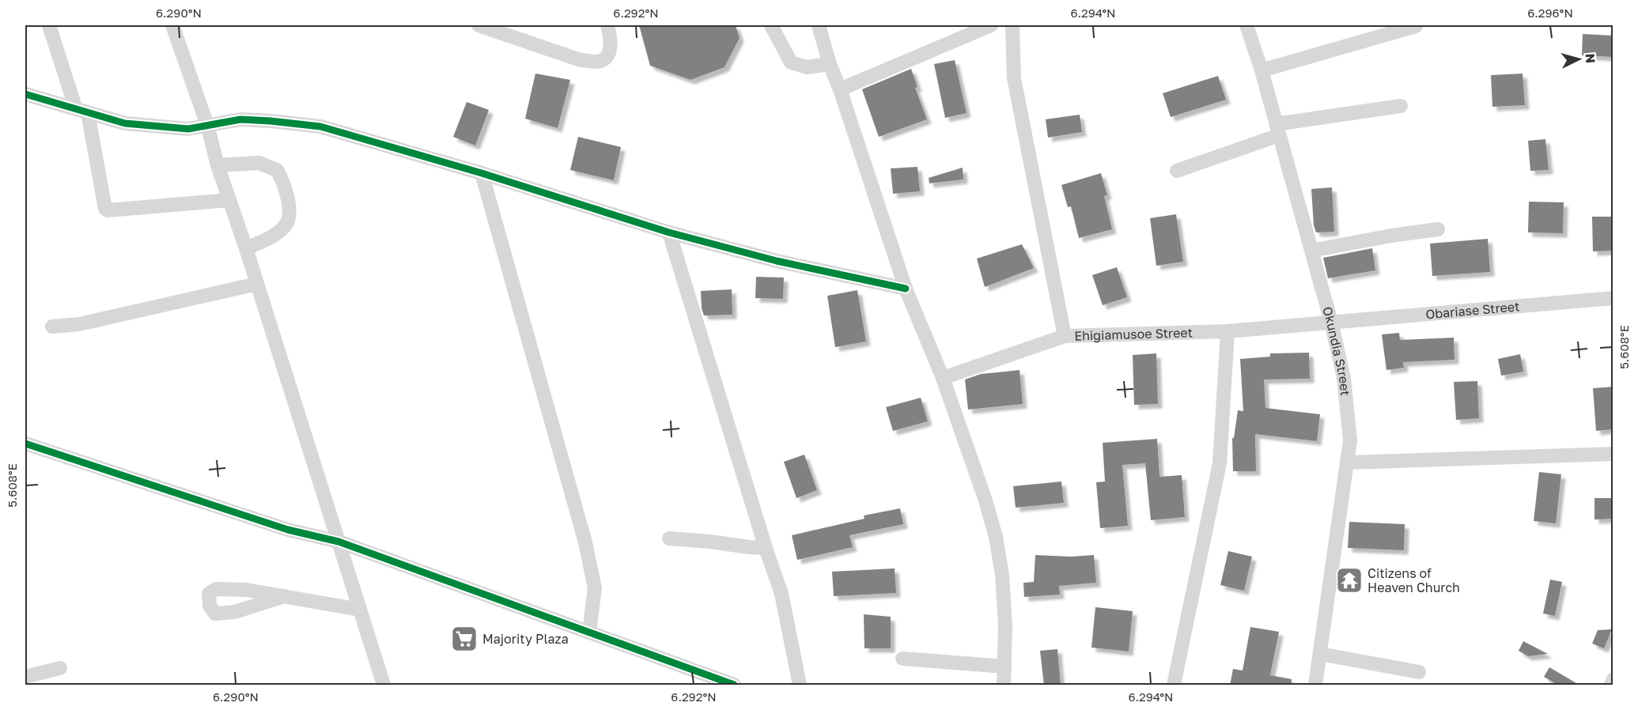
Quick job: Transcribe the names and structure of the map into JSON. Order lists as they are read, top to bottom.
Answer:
{
  "streets": {
    "street": ["Obariase Street", "Ehigiamusoe Street", "Okundia Street"]
  },
  "crossings": [
    ["Obariase Street", "Ehigiamusoe Street"],
    ["Obariase Street", "Okundia Street"],
    ["Ehigiamusoe Street", "Okundia Street"]
  ],
  "places": {
    "temple": ["Citizens of Heaven Church"],
    "supermarket": ["Majority Plaza"]
  },
  "north": "right",
  "coordinates": [
    "6.290°N",
    "6.292°N",
    "6.294°N",
    "6.296°N",
    "5.608°E"
  ]
}
